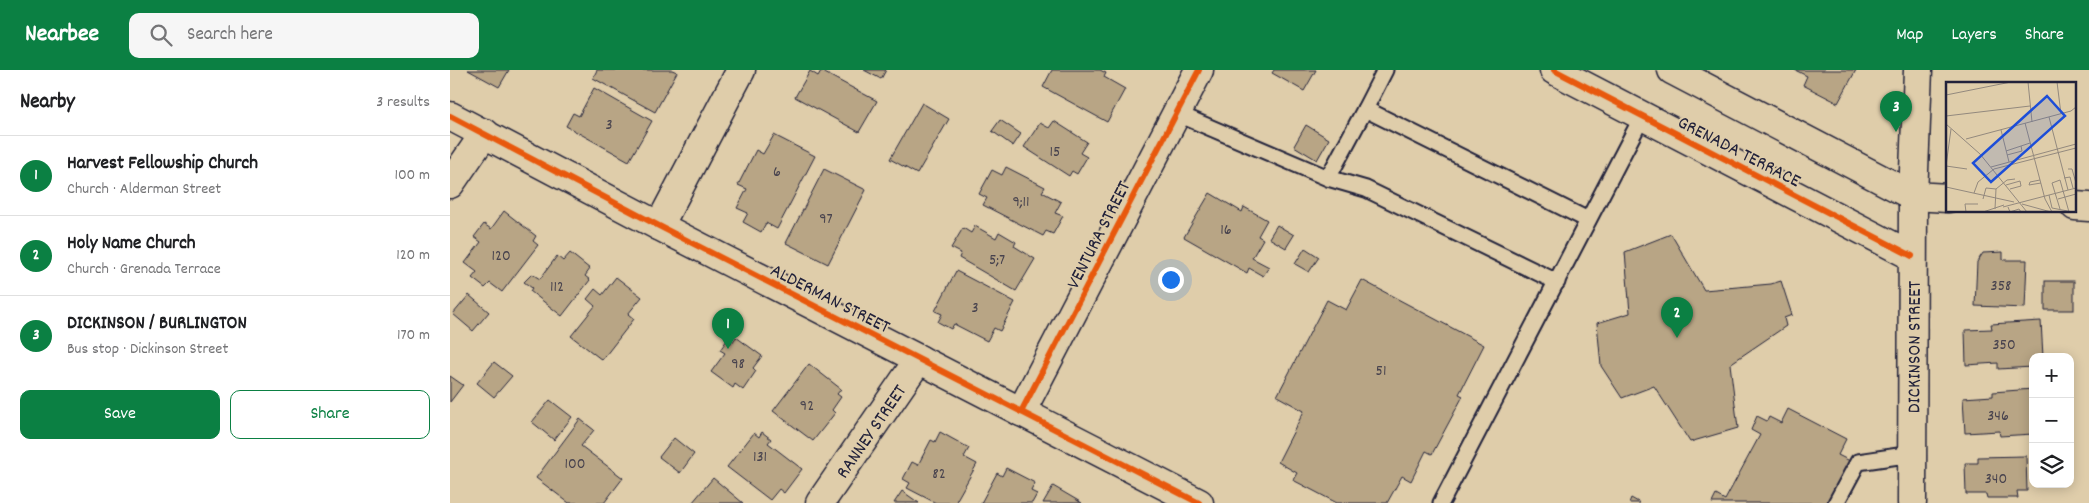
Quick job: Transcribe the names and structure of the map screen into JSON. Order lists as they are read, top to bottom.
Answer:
{
  "streets": {
    "street": [
      "GRENADA TERRACE",
      "VENTURA STREET",
      "ALDERMAN STREET",
      "DICKINSON STREET",
      "RANNEY STREET"
    ]
  },
  "crossings": [
    ["GRENADA TERRACE", "DICKINSON STREET"],
    ["VENTURA STREET", "ALDERMAN STREET"],
    ["ALDERMAN STREET", "RANNEY STREET"]
  ],
  "house_numbers": [
    "3",
    "15",
    "6",
    "9;11",
    "97",
    "16",
    "120",
    "5;7",
    "358",
    "112",
    "3",
    "350",
    "98",
    "51",
    "92",
    "346",
    "131",
    "100",
    "82",
    "340"
  ],
  "page": {
    "header": "Nearbee",
    "search": "Search here",
    "nav": ["Map", "Layers", "Share"],
    "heading": ["Nearby", "3 results"],
    "pins": ["3", "2", "1"],
    "list": [
      {
        "mark": "1",
        "name": "Harvest Fellowship Church",
        "note": "Church · Alderman Street",
        "value": "100 m"
      },
      {
        "mark": "2",
        "name": "Holy Name Church",
        "note": "Church · Grenada Terrace",
        "value": "120 m"
      },
      {
        "mark": "3",
        "name": "DICKINSON / BURLINGTON",
        "note": "Bus stop · Dickinson Street",
        "value": "170 m"
      }
    ],
    "map_buttons": ["+", "−"],
    "buttons": ["Save", "Share"]
  }
}
